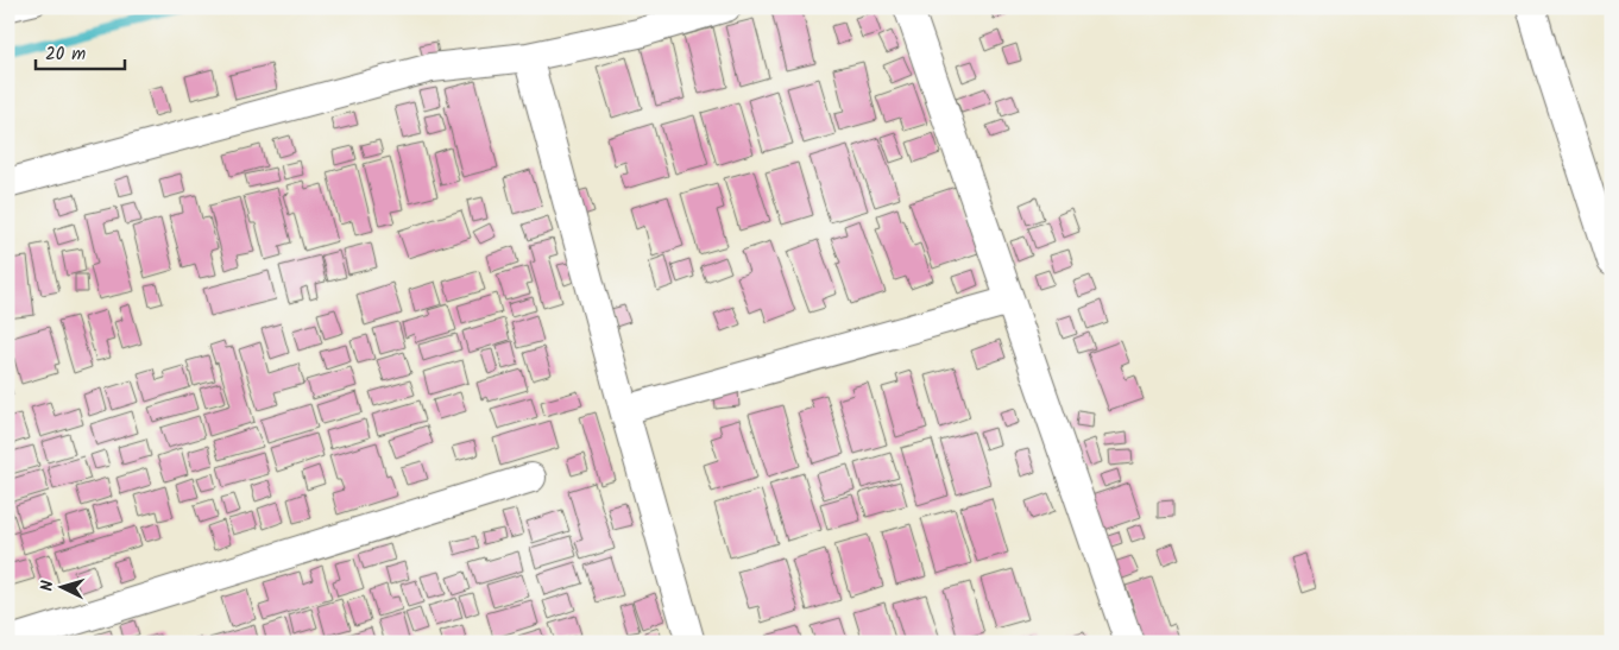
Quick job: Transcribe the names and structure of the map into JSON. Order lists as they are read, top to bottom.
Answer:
{
  "scale_bar": "20 m",
  "north": "left"
}
